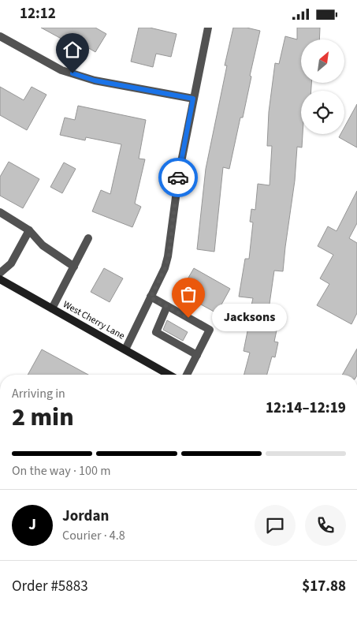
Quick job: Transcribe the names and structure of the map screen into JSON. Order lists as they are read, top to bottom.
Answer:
{
  "streets": {
    "main road": ["West Cherry Lane"]
  },
  "places": ["Jacksons"],
  "north": "top right",
  "page": {
    "status": "12:12",
    "bubble": "Jacksons",
    "heading": ["2 min", "Arriving in", "12:14–12:19"],
    "panel": [
      "Jordan",
      "Courier · 4.8",
      "Order #5883",
      "$17.88"
    ],
    "bar": "On the way · 100 m",
    "round": "J"
  }
}
